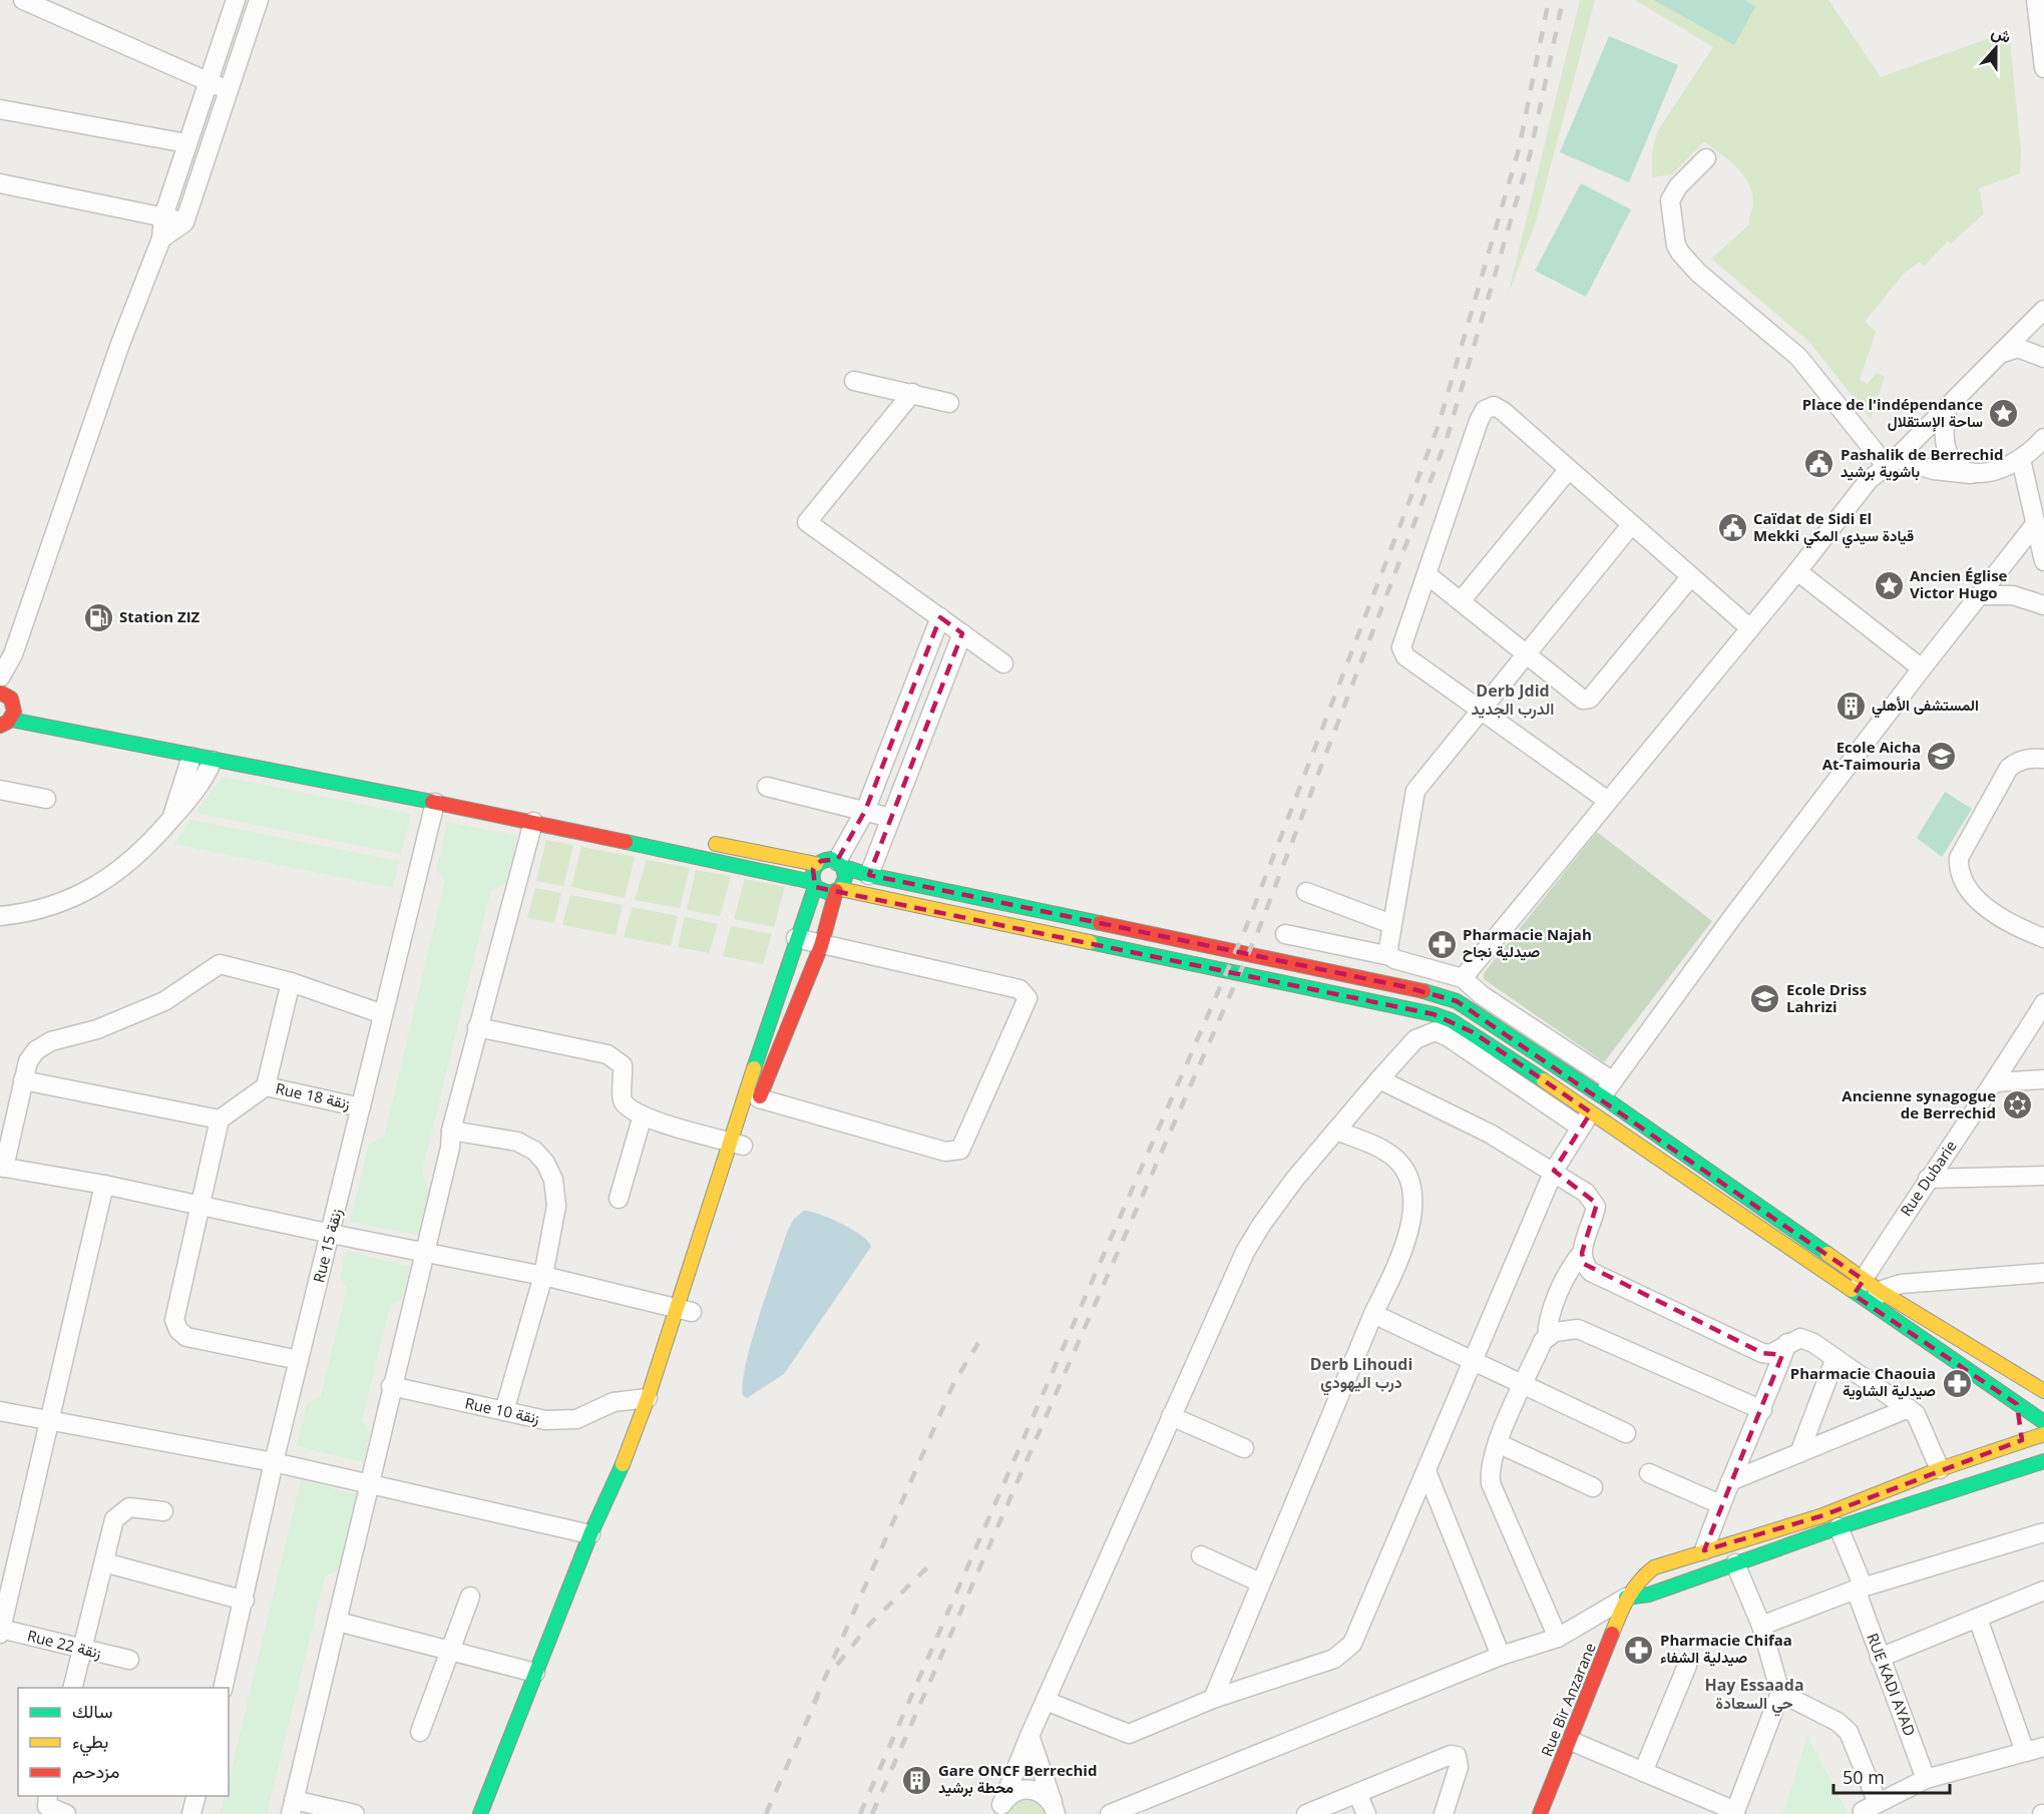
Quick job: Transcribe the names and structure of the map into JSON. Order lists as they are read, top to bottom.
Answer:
{
  "streets": {
    "main road": ["Rue Bir Anzarane"],
    "street": [
      "Rue 18 زنقة",
      "Rue Dubarie",
      "Rue 15 زنقة",
      "Rue 10 زنقة",
      "Rue 22 زنقة",
      "RUE KADI AYAD"
    ]
  },
  "crossings": [
    ["Rue 18 زنقة", "Rue 15 زنقة"]
  ],
  "districts": ["Derb Jdid الدرب الجديد", "Derb Lihoudi درب اليهودي", "Hay Essaada حي السعادة"],
  "places": {
    "place": ["Place de l'indépendance ساحة الإستقلال", "Ancien Église Victor Hugo"],
    "public building": ["Pashalik de Berrechid باشوية برشيد", "Caïdat de Sidi El Mekki قيادة سيدي المكي"],
    "fuel station": ["Station ZIZ"],
    "building": ["المستشفى الأهلي", "Gare ONCF Berrechid محطة برشيد"],
    "school or university": ["Ecole Aicha At-Taimouria", "Ecole Driss Lahrizi"],
    "pharmacy": ["Pharmacie Najah صيدلية نجاح", "Pharmacie Chaouia صيدلية الشاوية", "Pharmacie Chifaa صيدلية الشفاء"],
    "synagogue": ["Ancienne synagogue de Berrechid"]
  },
  "legend": ["سالك", "بطيء", "مزدحم"],
  "scale_bar": "50 m",
  "north": "top"
}
